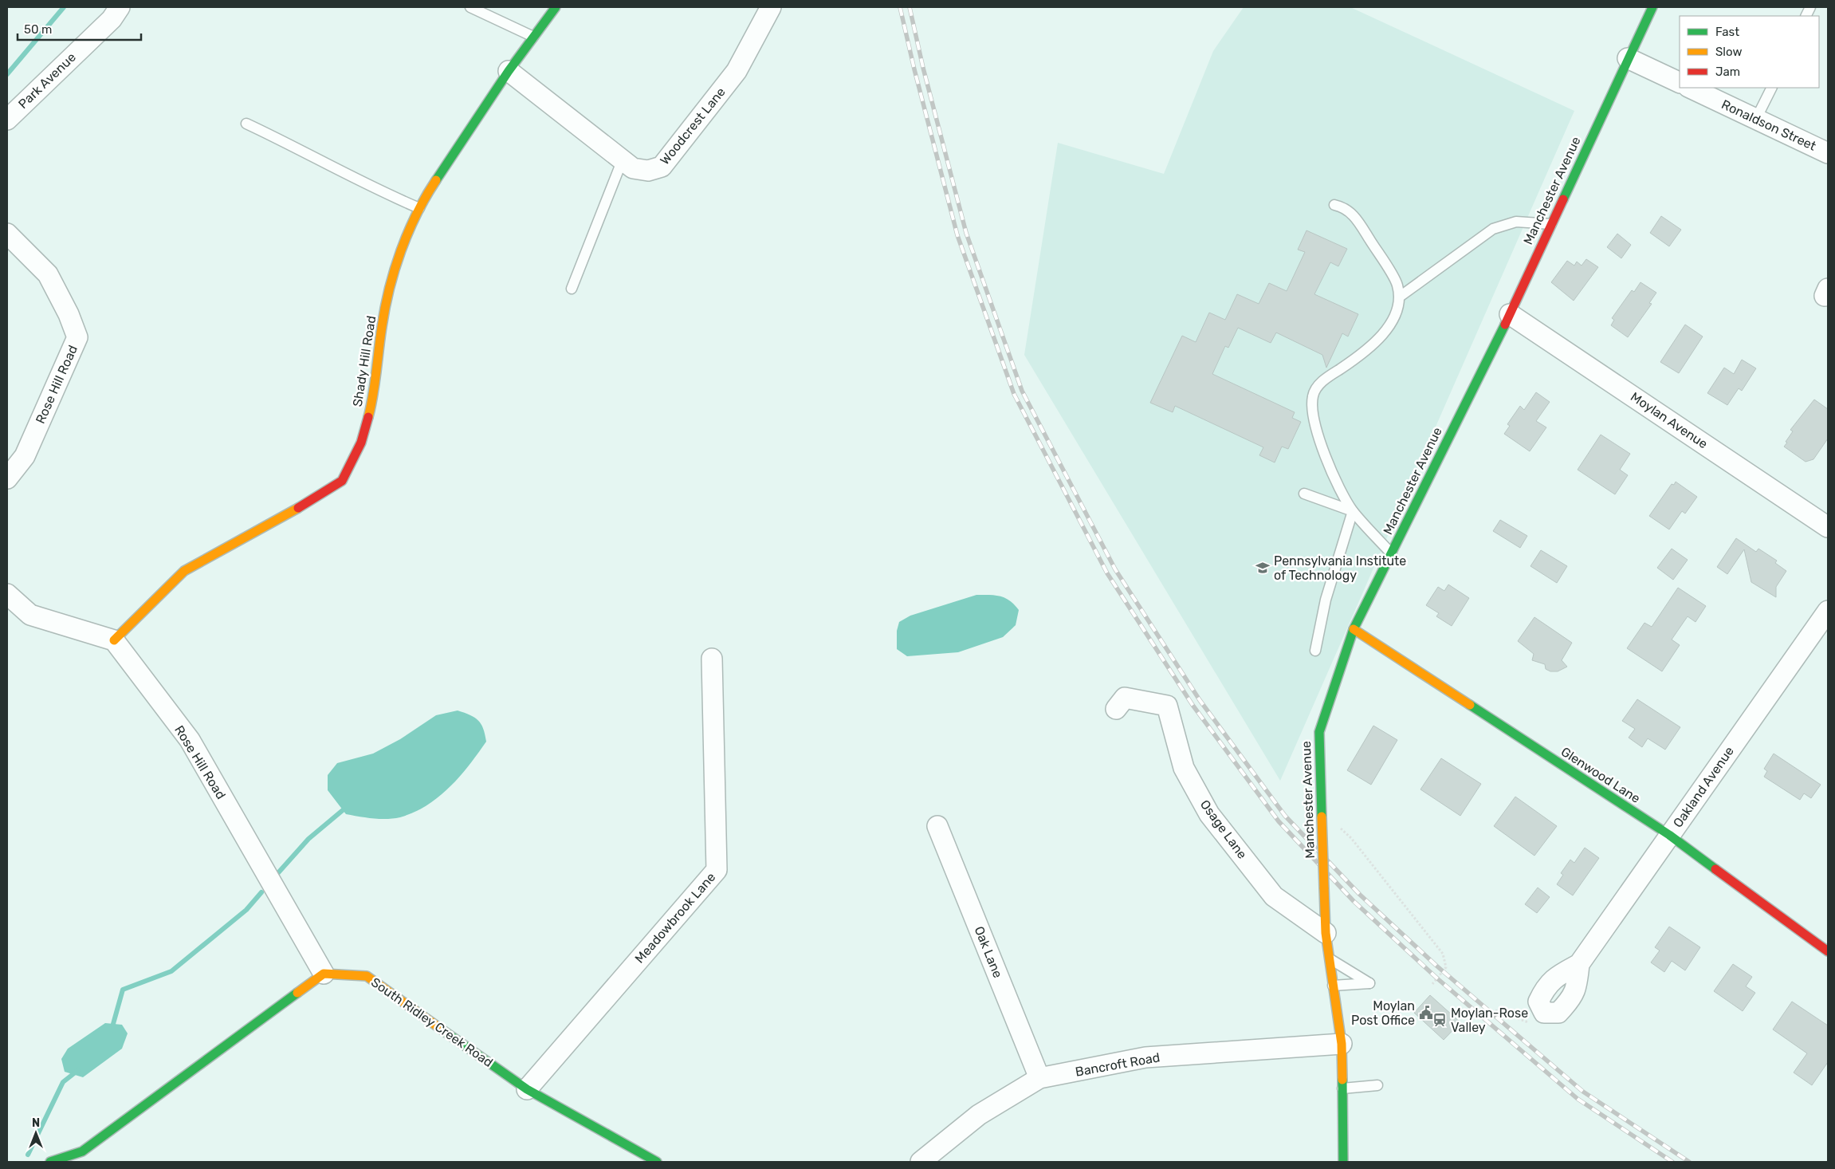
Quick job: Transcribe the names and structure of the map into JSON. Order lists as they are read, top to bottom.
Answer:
{
  "streets": {
    "street": [
      "Park Avenue",
      "Ronaldson Street",
      "Woodcrest Lane",
      "Manchester Avenue",
      "Shady Hill Road",
      "Rose Hill Road",
      "Moylan Avenue",
      "Glenwood Lane",
      "Oakland Avenue",
      "Osage Lane",
      "Meadowbrook Lane",
      "Oak Lane",
      "South Ridley Creek Road",
      "Bancroft Road"
    ]
  },
  "crossings": [
    ["Woodcrest Lane", "Shady Hill Road"],
    ["Manchester Avenue", "Moylan Avenue"],
    ["Manchester Avenue", "Glenwood Lane"],
    ["Manchester Avenue", "Osage Lane"],
    ["Manchester Avenue", "Bancroft Road"],
    ["Shady Hill Road", "Rose Hill Road"],
    ["Rose Hill Road", "South Ridley Creek Road"],
    ["Glenwood Lane", "Oakland Avenue"],
    ["Meadowbrook Lane", "South Ridley Creek Road"],
    ["Oak Lane", "Bancroft Road"]
  ],
  "places": {
    "school or university": ["Pennsylvania Institute of Technology"],
    "public building": ["Moylan Post Office"],
    "station": ["Moylan-Rose Valley"]
  },
  "legend": ["Fast", "Slow", "Jam"],
  "scale_bar": "50 m",
  "north": "top"
}
